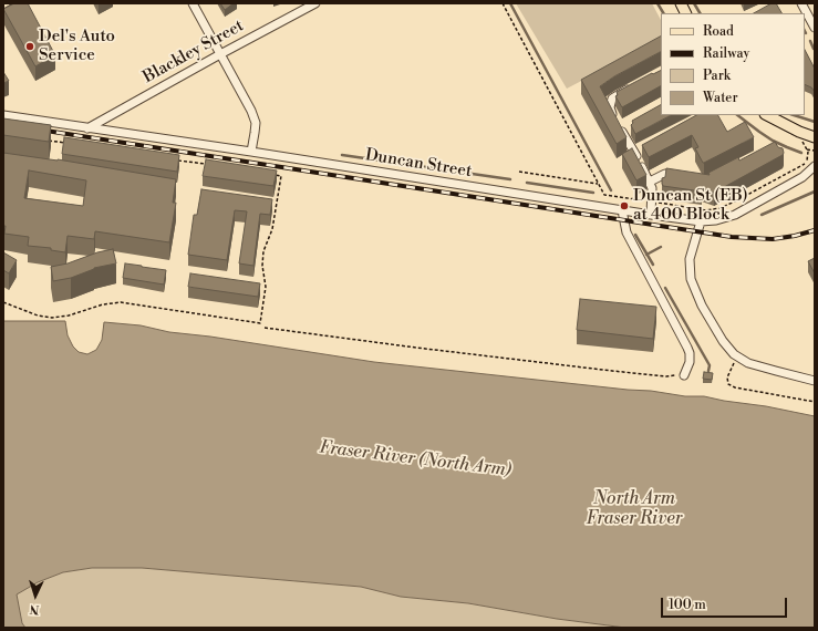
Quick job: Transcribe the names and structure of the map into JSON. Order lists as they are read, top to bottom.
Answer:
{
  "streets": {
    "street": ["Blackley Street", "Duncan Street"]
  },
  "crossings": [
    ["Blackley Street", "Duncan Street"]
  ],
  "water": ["Fraser River (North Arm)", "North Arm Fraser River"],
  "places": ["Del's Auto Service", "Duncan St (EB) at 400 Block"],
  "legend": [
    "Road",
    "Railway",
    "Park",
    "Water"
  ],
  "scale_bar": "100 m",
  "north": "bottom"
}
